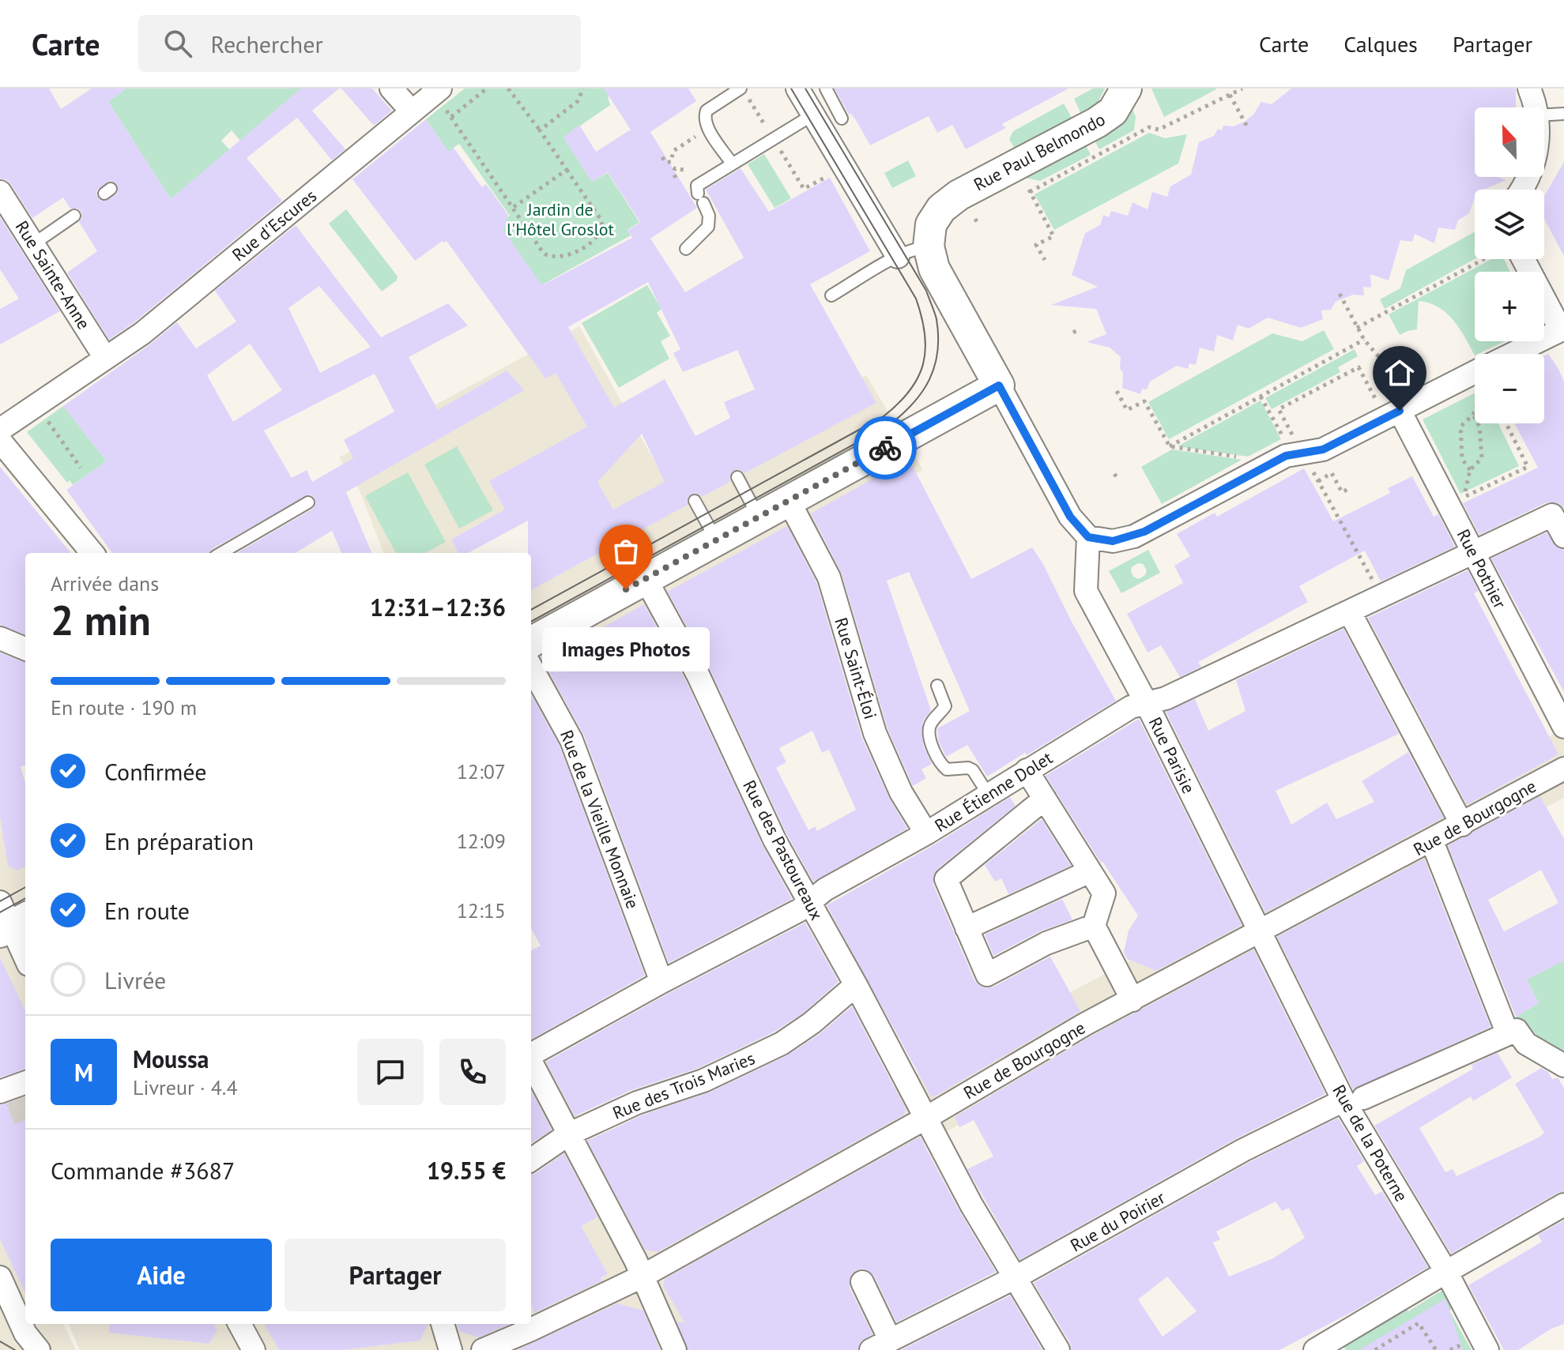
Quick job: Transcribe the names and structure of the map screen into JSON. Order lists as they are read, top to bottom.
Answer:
{
  "streets": {
    "street": [
      "Rue Paul Belmondo",
      "Rue d'Escures",
      "Rue Sainte-Anne",
      "Rue Pothier",
      "Rue Saint-Éloi",
      "Rue Parisie",
      "Rue Étienne Dolet",
      "Rue de Bourgogne",
      "Rue de la Vieille Monnaie",
      "Rue des Pastoureaux",
      "Rue des Trois Maries",
      "Rue de la Poterne",
      "Rue du Poirier"
    ]
  },
  "crossings": [
    ["Rue d'Escures", "Rue Sainte-Anne"],
    ["Rue Pothier", "Rue Étienne Dolet"],
    ["Rue Saint-Éloi", "Rue Étienne Dolet"],
    ["Rue Parisie", "Rue Étienne Dolet"],
    ["Rue Parisie", "Rue de Bourgogne"],
    ["Rue Parisie", "Rue de la Poterne"],
    ["Rue Étienne Dolet", "Rue de la Vieille Monnaie"],
    ["Rue Étienne Dolet", "Rue des Pastoureaux"],
    ["Rue de Bourgogne", "Rue des Pastoureaux"],
    ["Rue de Bourgogne", "Rue de la Poterne"],
    ["Rue des Pastoureaux", "Rue des Trois Maries"],
    ["Rue des Pastoureaux", "Rue du Poirier"],
    ["Rue de la Poterne", "Rue du Poirier"]
  ],
  "parks": ["Jardin de l'Hôtel Groslot"],
  "places": ["Images Photos"],
  "north": "top",
  "page": {
    "header": "Carte",
    "search": "Rechercher",
    "nav": ["Carte", "Calques", "Partager"],
    "map_buttons": ["+", "−"],
    "heading": ["2 min", "Arrivée dans", "12:31–12:36"],
    "panel": [
      "Moussa",
      "Livreur · 4.4",
      "Commande #3687",
      "19.55 €"
    ],
    "bubble": "Images Photos",
    "bar": "En route · 190 m",
    "list": [
      ["Confirmée", "12:07"],
      ["En préparation", "12:09"],
      ["En route", "12:15"],
      "Livrée"
    ],
    "round": "M",
    "buttons": ["Aide", "Partager"]
  }
}
